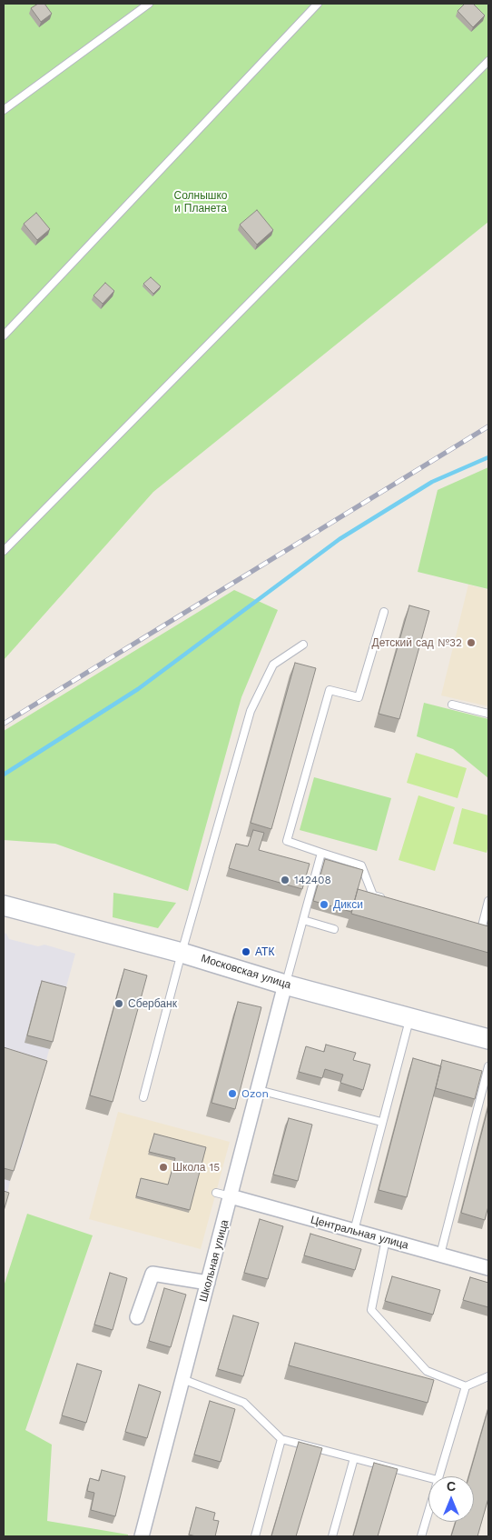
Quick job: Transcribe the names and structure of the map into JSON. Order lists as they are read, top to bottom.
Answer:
{
  "streets": {
    "street": ["Московская улица", "Центральная улица", "Школьная улица"]
  },
  "crossings": [
    ["Московская улица", "Школьная улица"],
    ["Центральная улица", "Школьная улица"]
  ],
  "parks": ["Солнышко и Планета"],
  "places": [
    "Детский сад №32",
    "142408",
    "Дикси",
    "АТК",
    "Сбербанк",
    "Ozon",
    "Школа 15"
  ],
  "north": "top"
}
